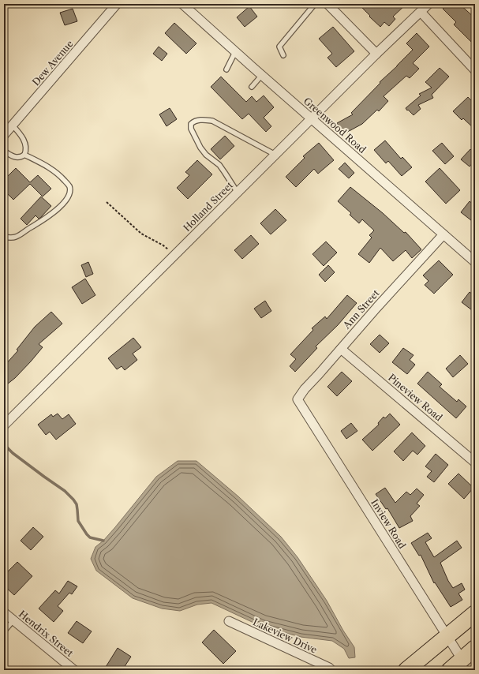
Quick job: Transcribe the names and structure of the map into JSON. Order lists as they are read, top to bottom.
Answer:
{
  "streets": {
    "street": [
      "Dew Avenue",
      "Greenwood Road",
      "Holland Street",
      "Ann Street",
      "Pineview Road",
      "Inview Road",
      "Hendrix Street",
      "Lakeview Drive"
    ]
  },
  "crossings": [
    ["Greenwood Road", "Holland Street"],
    ["Greenwood Road", "Ann Street"],
    ["Ann Street", "Pineview Road"],
    ["Ann Street", "Inview Road"]
  ]
}
